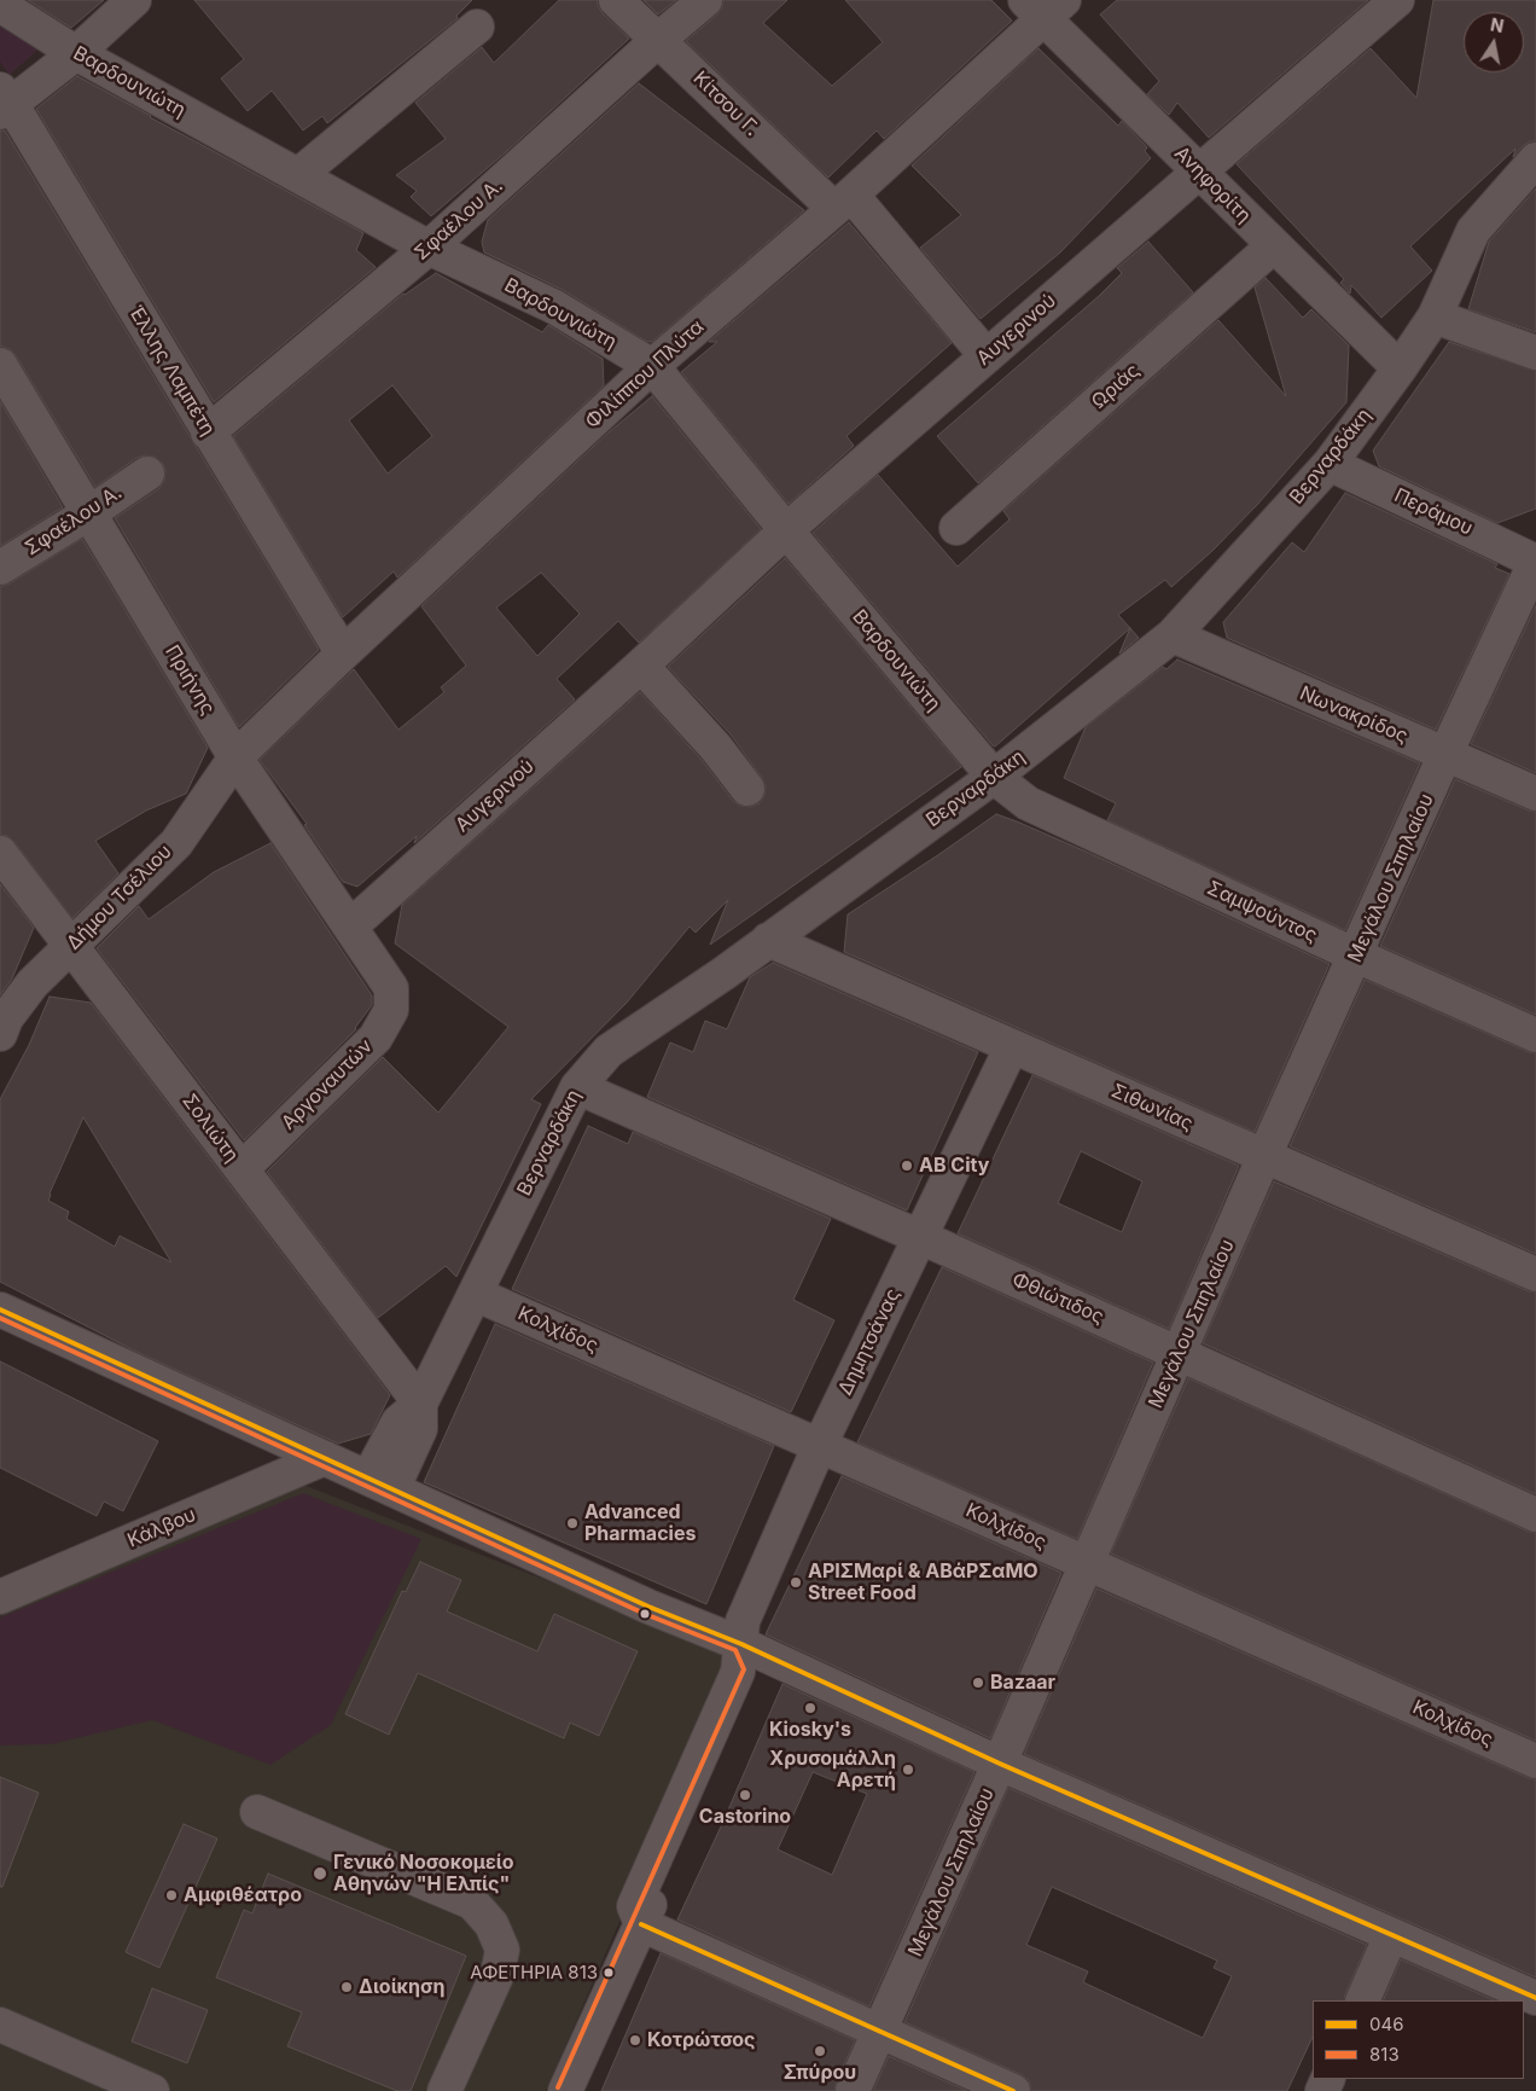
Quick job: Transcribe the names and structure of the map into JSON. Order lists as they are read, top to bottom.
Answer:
{
  "streets": {
    "street": [
      "Βαρδουνιώτη",
      "Κίτσου Γ.",
      "Ανηφορίτη",
      "Σφαέλου Α.",
      "Αυγερινού",
      "Έλλης Λαμπέτη",
      "Φιλίππου Πλύτα",
      "Ωριάς",
      "Βερναρδάκη",
      "Περάμου",
      "Πριήνης",
      "Νωνακρίδος",
      "Μεγάλου Σπηλαίου",
      "Δήμου Τσέλιου",
      "Σαμψούντος",
      "Αργοναυτών",
      "Σιθωνίας",
      "Σολιώτη",
      "Φθιώτιδος",
      "Κολχίδος",
      "Δημητσάνας",
      "Κάλβου"
    ]
  },
  "crossings": [
    ["Βαρδουνιώτη", "Σφαέλου Α."],
    ["Βαρδουνιώτη", "Αυγερινού"],
    ["Βαρδουνιώτη", "Φιλίππου Πλύτα"],
    ["Βαρδουνιώτη", "Βερναρδάκη"],
    ["Βαρδουνιώτη", "Σαμψούντος"],
    ["Κίτσου Γ.", "Σφαέλου Α."],
    ["Κίτσου Γ.", "Αυγερινού"],
    ["Κίτσου Γ.", "Φιλίππου Πλύτα"],
    ["Ανηφορίτη", "Αυγερινού"],
    ["Ανηφορίτη", "Φιλίππου Πλύτα"],
    ["Ανηφορίτη", "Ωριάς"],
    ["Ανηφορίτη", "Βερναρδάκη"],
    ["Σφαέλου Α.", "Έλλης Λαμπέτη"],
    ["Σφαέλου Α.", "Πριήνης"],
    ["Αυγερινού", "Πριήνης"],
    ["Έλλης Λαμπέτη", "Φιλίππου Πλύτα"],
    ["Φιλίππου Πλύτα", "Πριήνης"],
    ["Φιλίππου Πλύτα", "Δήμου Τσέλιου"],
    ["Βερναρδάκη", "Περάμου"],
    ["Βερναρδάκη", "Νωνακρίδος"],
    ["Βερναρδάκη", "Σαμψούντος"],
    ["Βερναρδάκη", "Σιθωνίας"],
    ["Βερναρδάκη", "Σολιώτη"],
    ["Βερναρδάκη", "Φθιώτιδος"],
    ["Βερναρδάκη", "Κολχίδος"],
    ["Περάμου", "Μεγάλου Σπηλαίου"],
    ["Πριήνης", "Δήμου Τσέλιου"],
    ["Πριήνης", "Αργοναυτών"],
    ["Νωνακρίδος", "Μεγάλου Σπηλαίου"],
    ["Μεγάλου Σπηλαίου", "Σαμψούντος"],
    ["Μεγάλου Σπηλαίου", "Σιθωνίας"],
    ["Μεγάλου Σπηλαίου", "Φθιώτιδος"],
    ["Μεγάλου Σπηλαίου", "Κολχίδος"],
    ["Δήμου Τσέλιου", "Σολιώτη"],
    ["Αργοναυτών", "Σολιώτη"],
    ["Σιθωνίας", "Δημητσάνας"],
    ["Φθιώτιδος", "Δημητσάνας"],
    ["Κολχίδος", "Δημητσάνας"]
  ],
  "places": [
    "ΑΒ City",
    "Advanced Pharmacies",
    "ΑΡΙΣΜαρί & ΑΒάΡΣαΜΟ Street Food",
    "Bazaar",
    "Kiosky's",
    "Χρυσομάλλη Αρετή",
    "Castorino",
    "Γενικό Νοσοκομείο Αθηνών \"Η Ελπίς\"",
    "Αμφιθέατρο",
    "ΑΦΕΤΗΡΙΑ 813",
    "Διοίκηση",
    "Κοτρώτσος",
    "Σπύρου"
  ],
  "lines": ["transit line 046", "transit line 813"],
  "legend": ["046", "813"],
  "north": "top"
}
